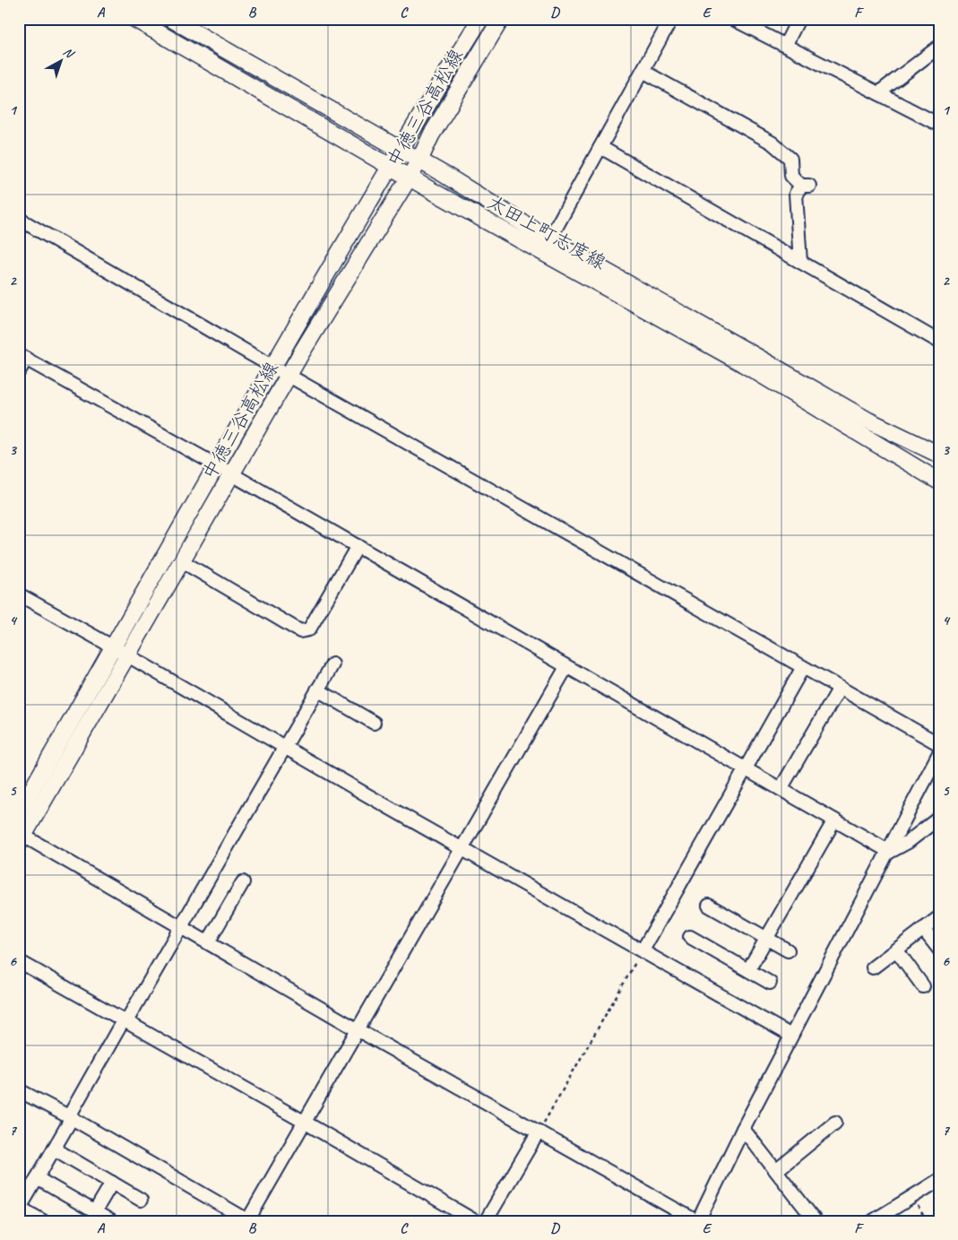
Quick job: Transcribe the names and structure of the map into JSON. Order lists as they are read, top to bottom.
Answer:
{
  "streets": {
    "main road": ["中徳三谷高松線", "太田上町志度線"]
  },
  "crossings": [
    ["中徳三谷高松線", "太田上町志度線"]
  ],
  "north": "top right",
  "grid": {
    "columns": [
      "A",
      "B",
      "C",
      "D",
      "E",
      "F"
    ],
    "rows": [
      "1",
      "2",
      "3",
      "4",
      "5",
      "6",
      "7"
    ]
  }
}
